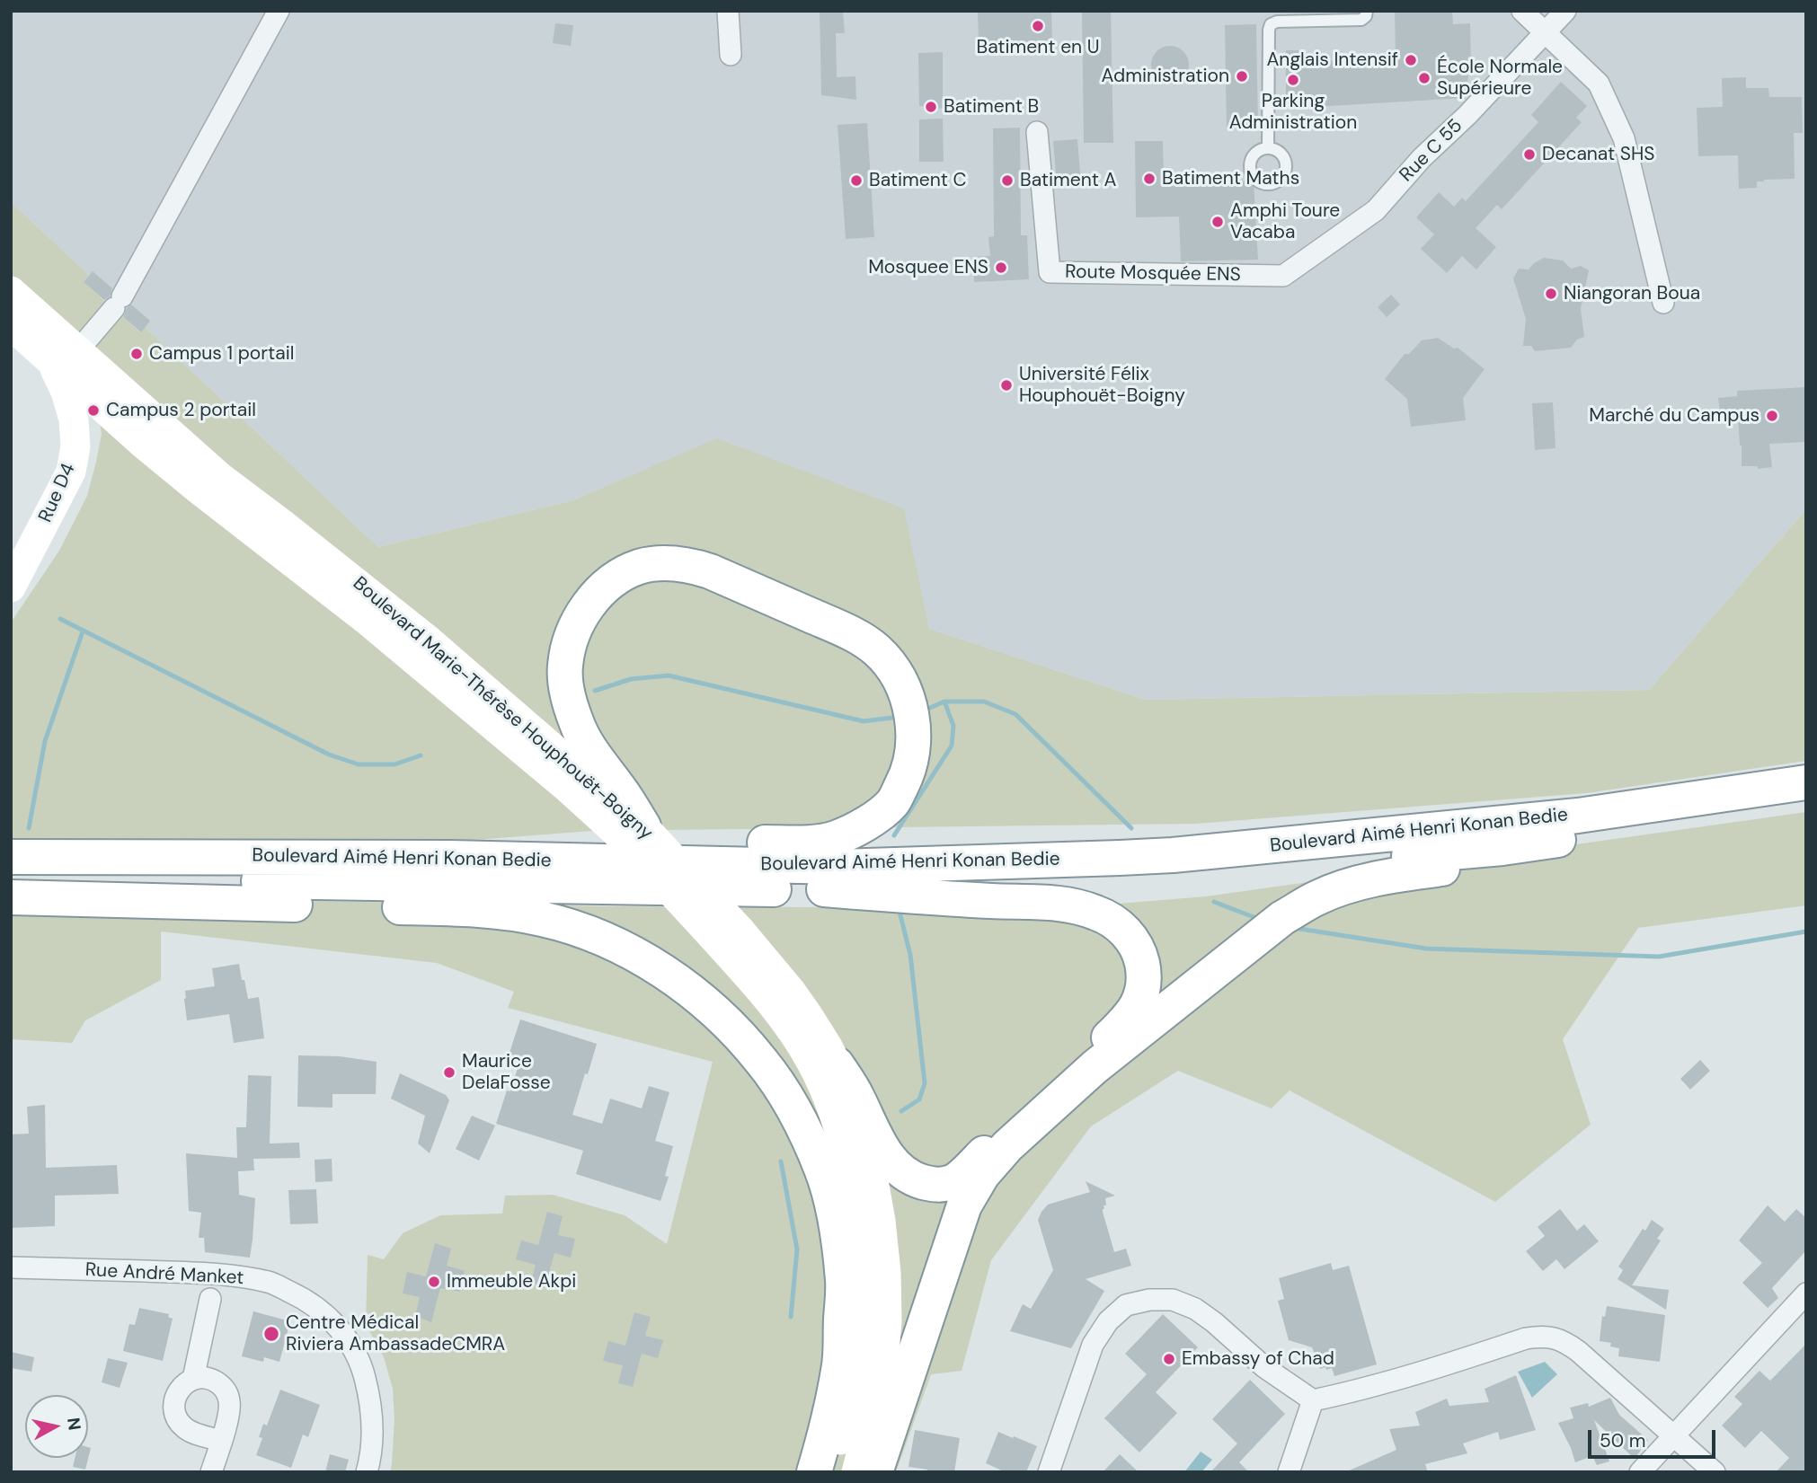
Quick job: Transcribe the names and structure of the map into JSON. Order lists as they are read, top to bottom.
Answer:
{
  "streets": {
    "highway": ["Boulevard Aimé Henri Konan Bedie"],
    "main road": ["Rue D4", "Boulevard Marie-Thérèse Houphouët-Boigny"],
    "street": ["Rue C 55", "Route Mosquée ENS", "Rue André Manket"]
  },
  "crossings": [
    ["Rue C 55", "Route Mosquée ENS"],
    ["Rue D4", "Boulevard Marie-Thérèse Houphouët-Boigny"]
  ],
  "places": [
    "Batiment en U",
    "Anglais Intensif",
    "Administration",
    "École Normale Supérieure",
    "Parking Administration",
    "Batiment B",
    "Decanat SHS",
    "Batiment Maths",
    "Batiment C",
    "Batiment A",
    "Amphi Toure Vacaba",
    "Mosquee ENS",
    "Niangoran Boua",
    "Campus 1 portail",
    "Université Félix Houphouët-Boigny",
    "Campus 2 portail",
    "Marché du Campus",
    "Maurice DelaFosse",
    "Immeuble Akpi",
    "Centre Médical Riviera AmbassadeCMRA",
    "Embassy of Chad"
  ],
  "scale_bar": "50 m",
  "north": "right"
}
